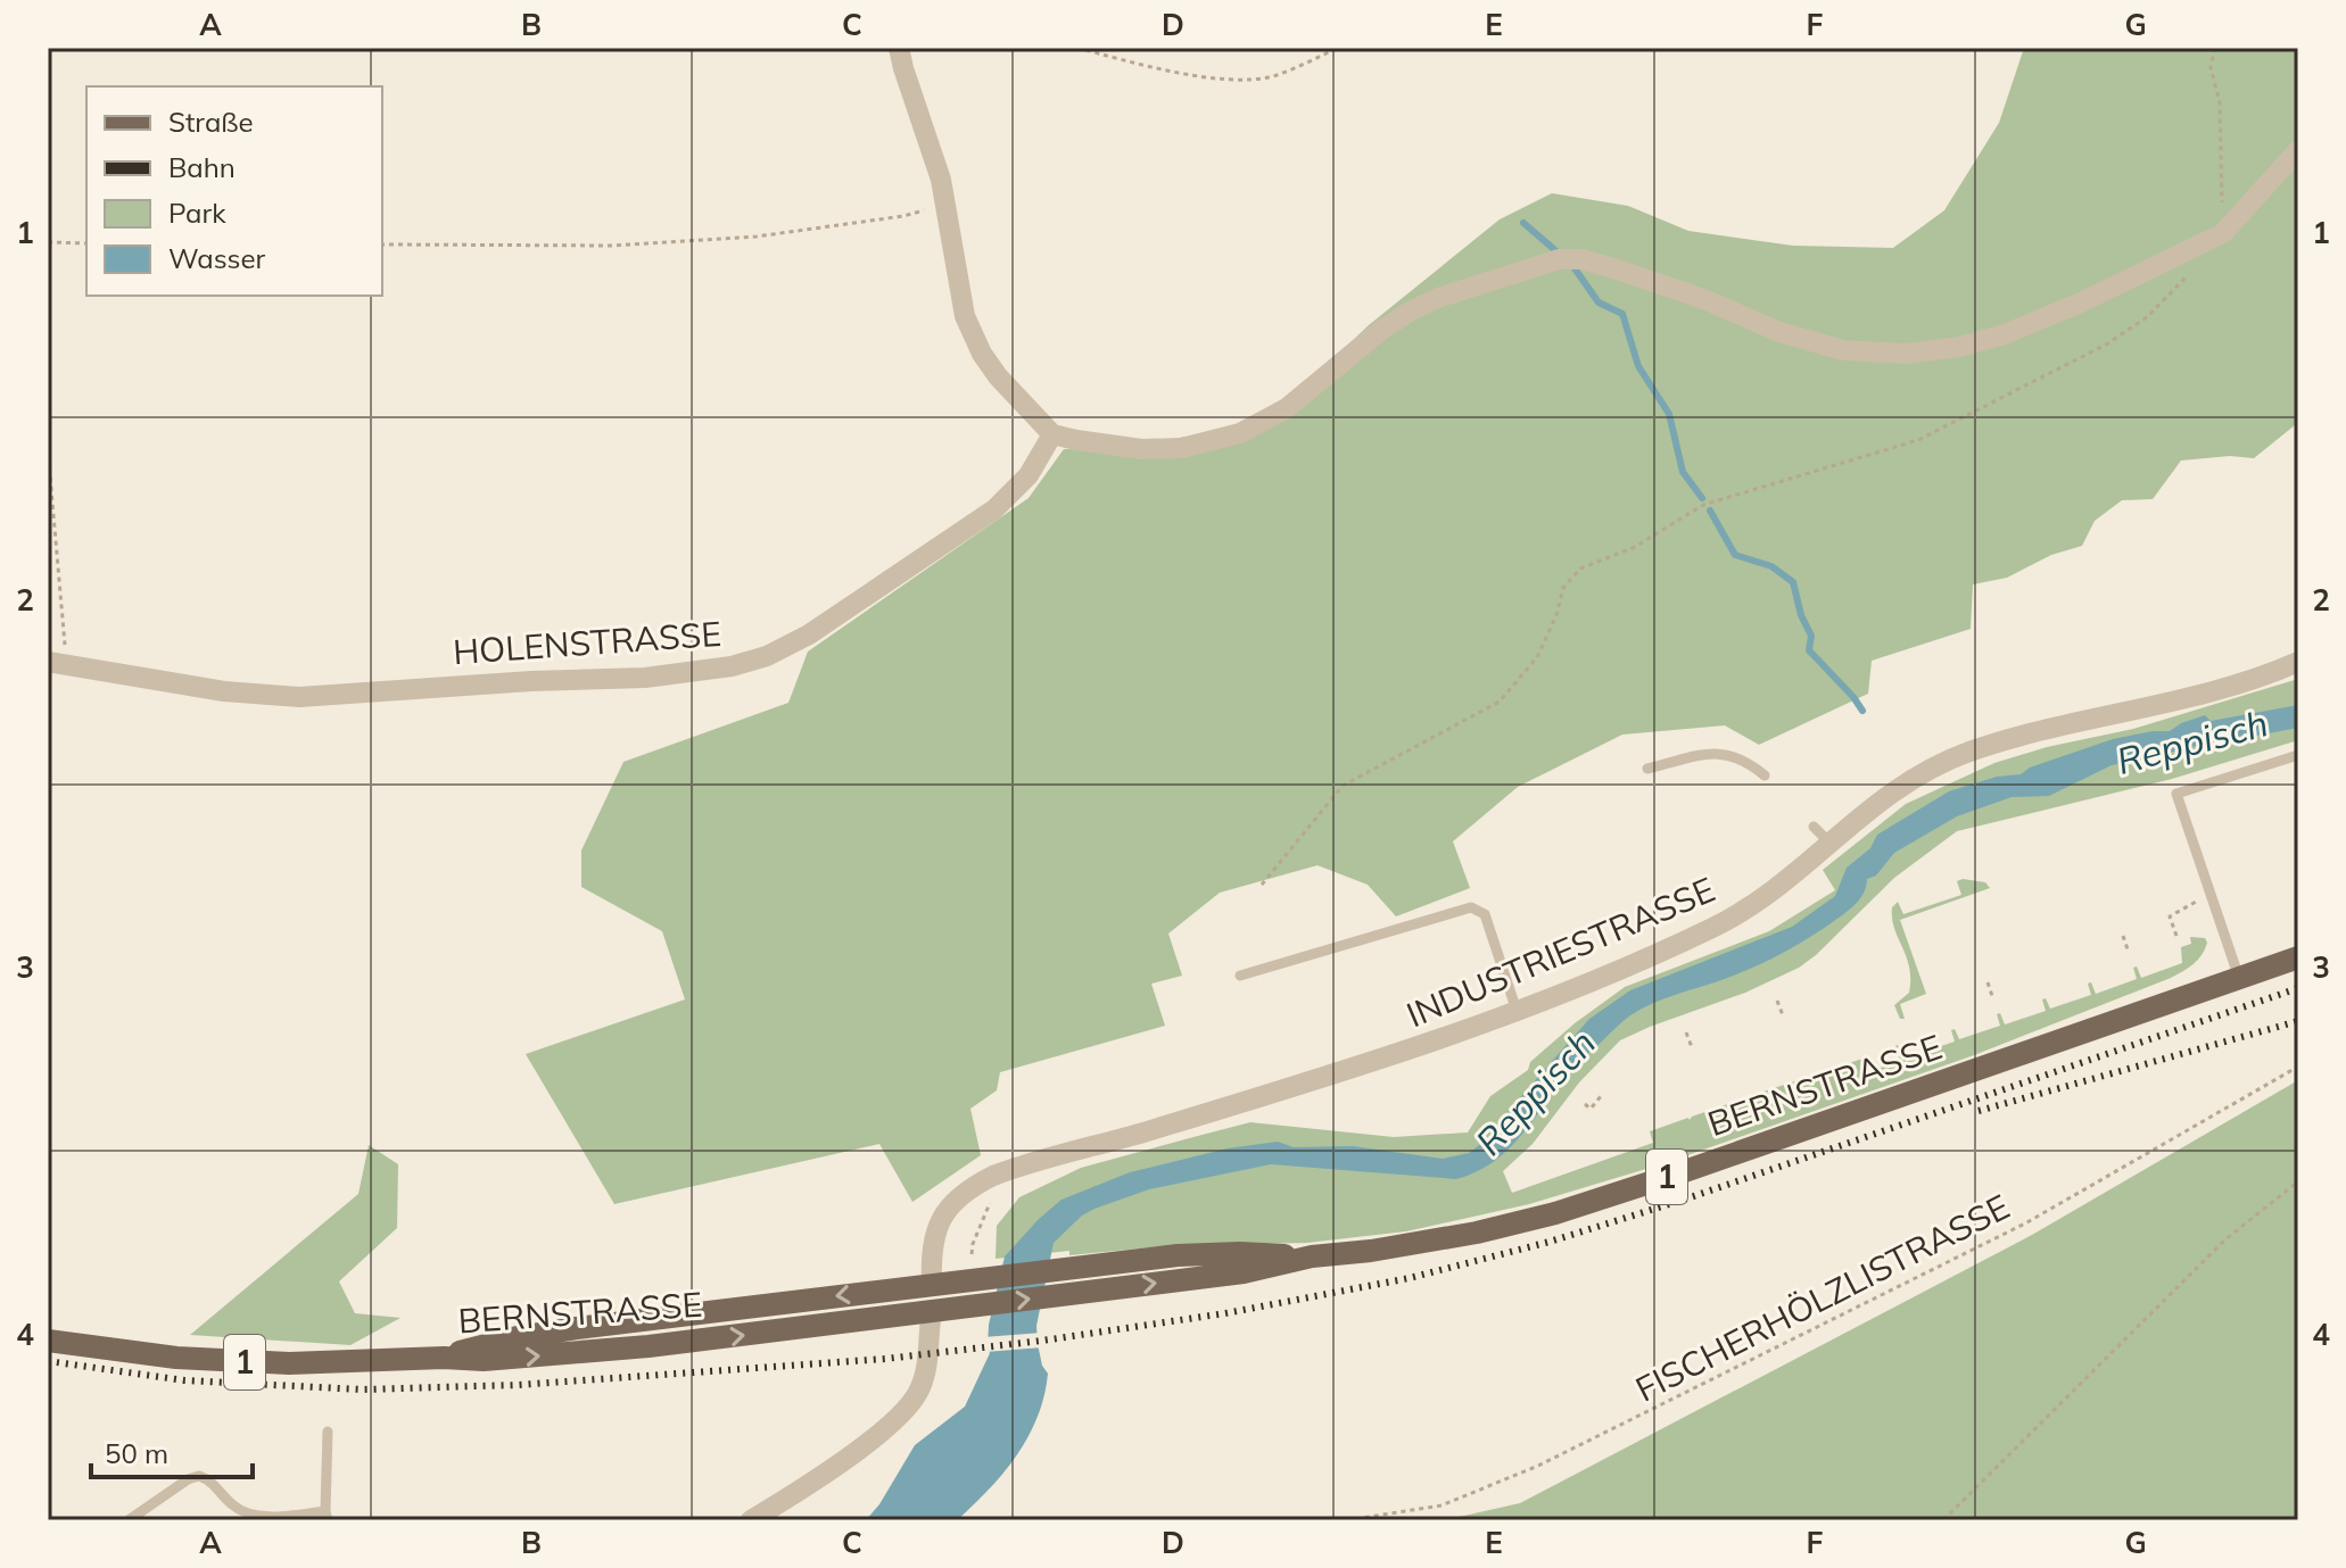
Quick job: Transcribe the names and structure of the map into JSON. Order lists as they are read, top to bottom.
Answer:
{
  "streets": {
    "main road": ["BERNSTRASSE", "1"],
    "street": ["HOLENSTRASSE", "INDUSTRIESTRASSE"],
    "path": ["FISCHERHÖLZLISTRASSE"]
  },
  "crossings": [
    ["INDUSTRIESTRASSE", "BERNSTRASSE"],
    ["BERNSTRASSE", "1"]
  ],
  "water": ["Reppisch"],
  "legend": [
    "Straße",
    "Bahn",
    "Park",
    "Wasser"
  ],
  "scale_bar": "50 m",
  "grid": {
    "columns": [
      "A",
      "B",
      "C",
      "D",
      "E",
      "F",
      "G"
    ],
    "rows": [
      "1",
      "2",
      "3",
      "4"
    ]
  }
}
